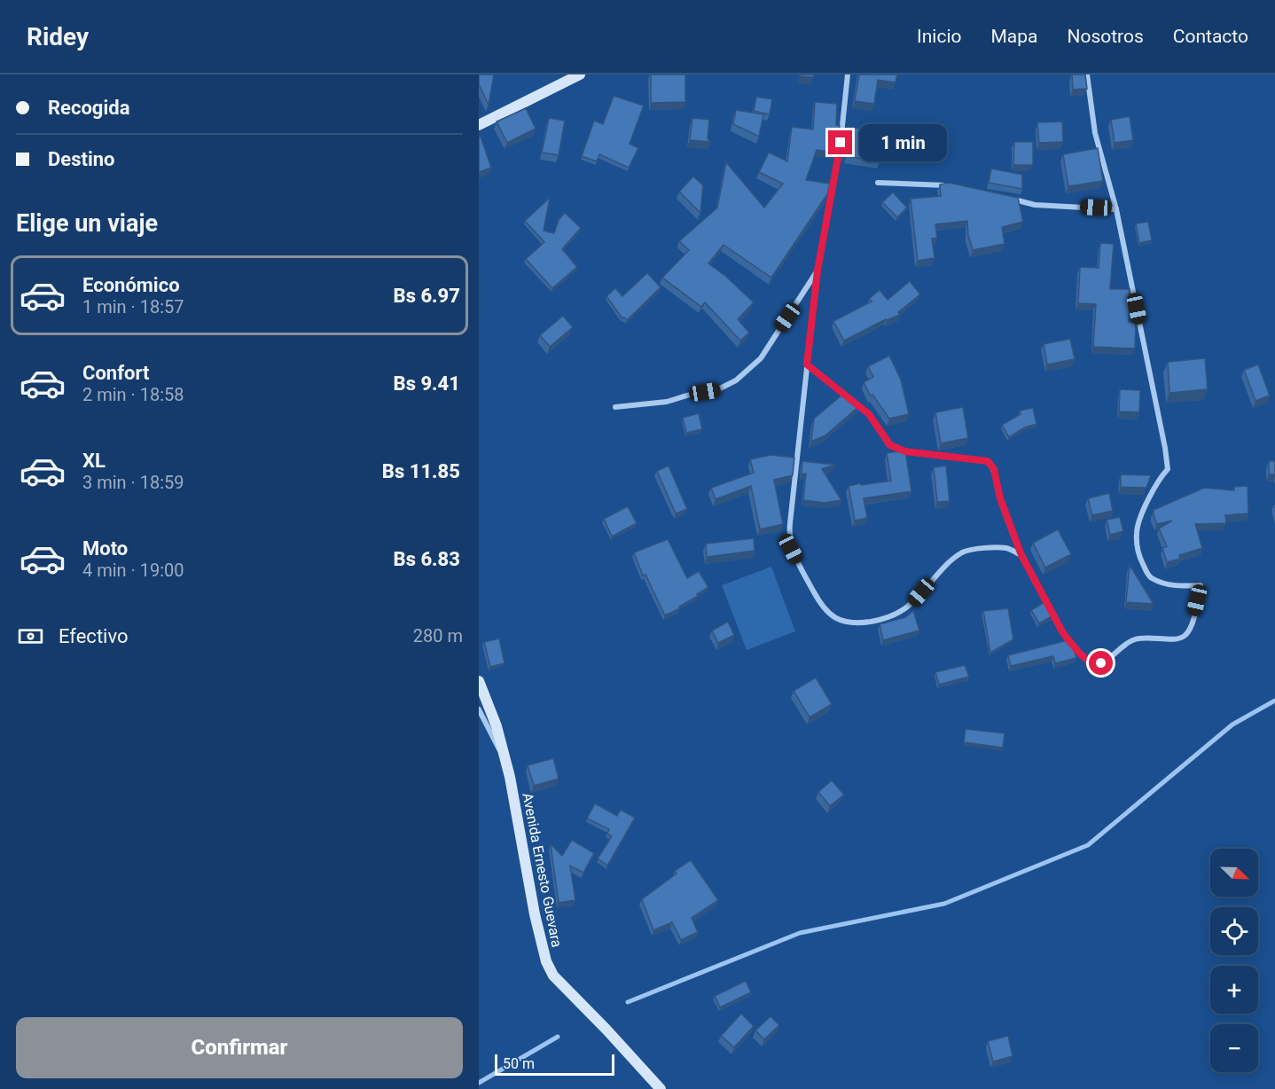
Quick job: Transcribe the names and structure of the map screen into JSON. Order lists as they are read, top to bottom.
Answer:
{
  "streets": {
    "main road": ["Avenida Ernesto Guevara"]
  },
  "scale_bar": "50 m",
  "north": "bottom right",
  "page": {
    "header": "Ridey",
    "nav": [
      "Inicio",
      "Mapa",
      "Nosotros",
      "Contacto"
    ],
    "banner": ["Recogida", "Destino"],
    "bubble": "1 min",
    "heading": "Elige un viaje",
    "list": [
      {
        "name": "Económico",
        "note": "1 min · 18:57",
        "value": "Bs 6.97"
      },
      {
        "name": "Confort",
        "note": "2 min · 18:58",
        "value": "Bs 9.41"
      },
      {
        "name": "XL",
        "note": "3 min · 18:59",
        "value": "Bs 11.85"
      },
      {
        "name": "Moto",
        "note": "4 min · 19:00",
        "value": "Bs 6.83"
      }
    ],
    "pay": ["Efectivo", "280 m"],
    "map_buttons": ["+", "−"],
    "buttons": "Confirmar",
    "scale": "50 m"
  }
}
